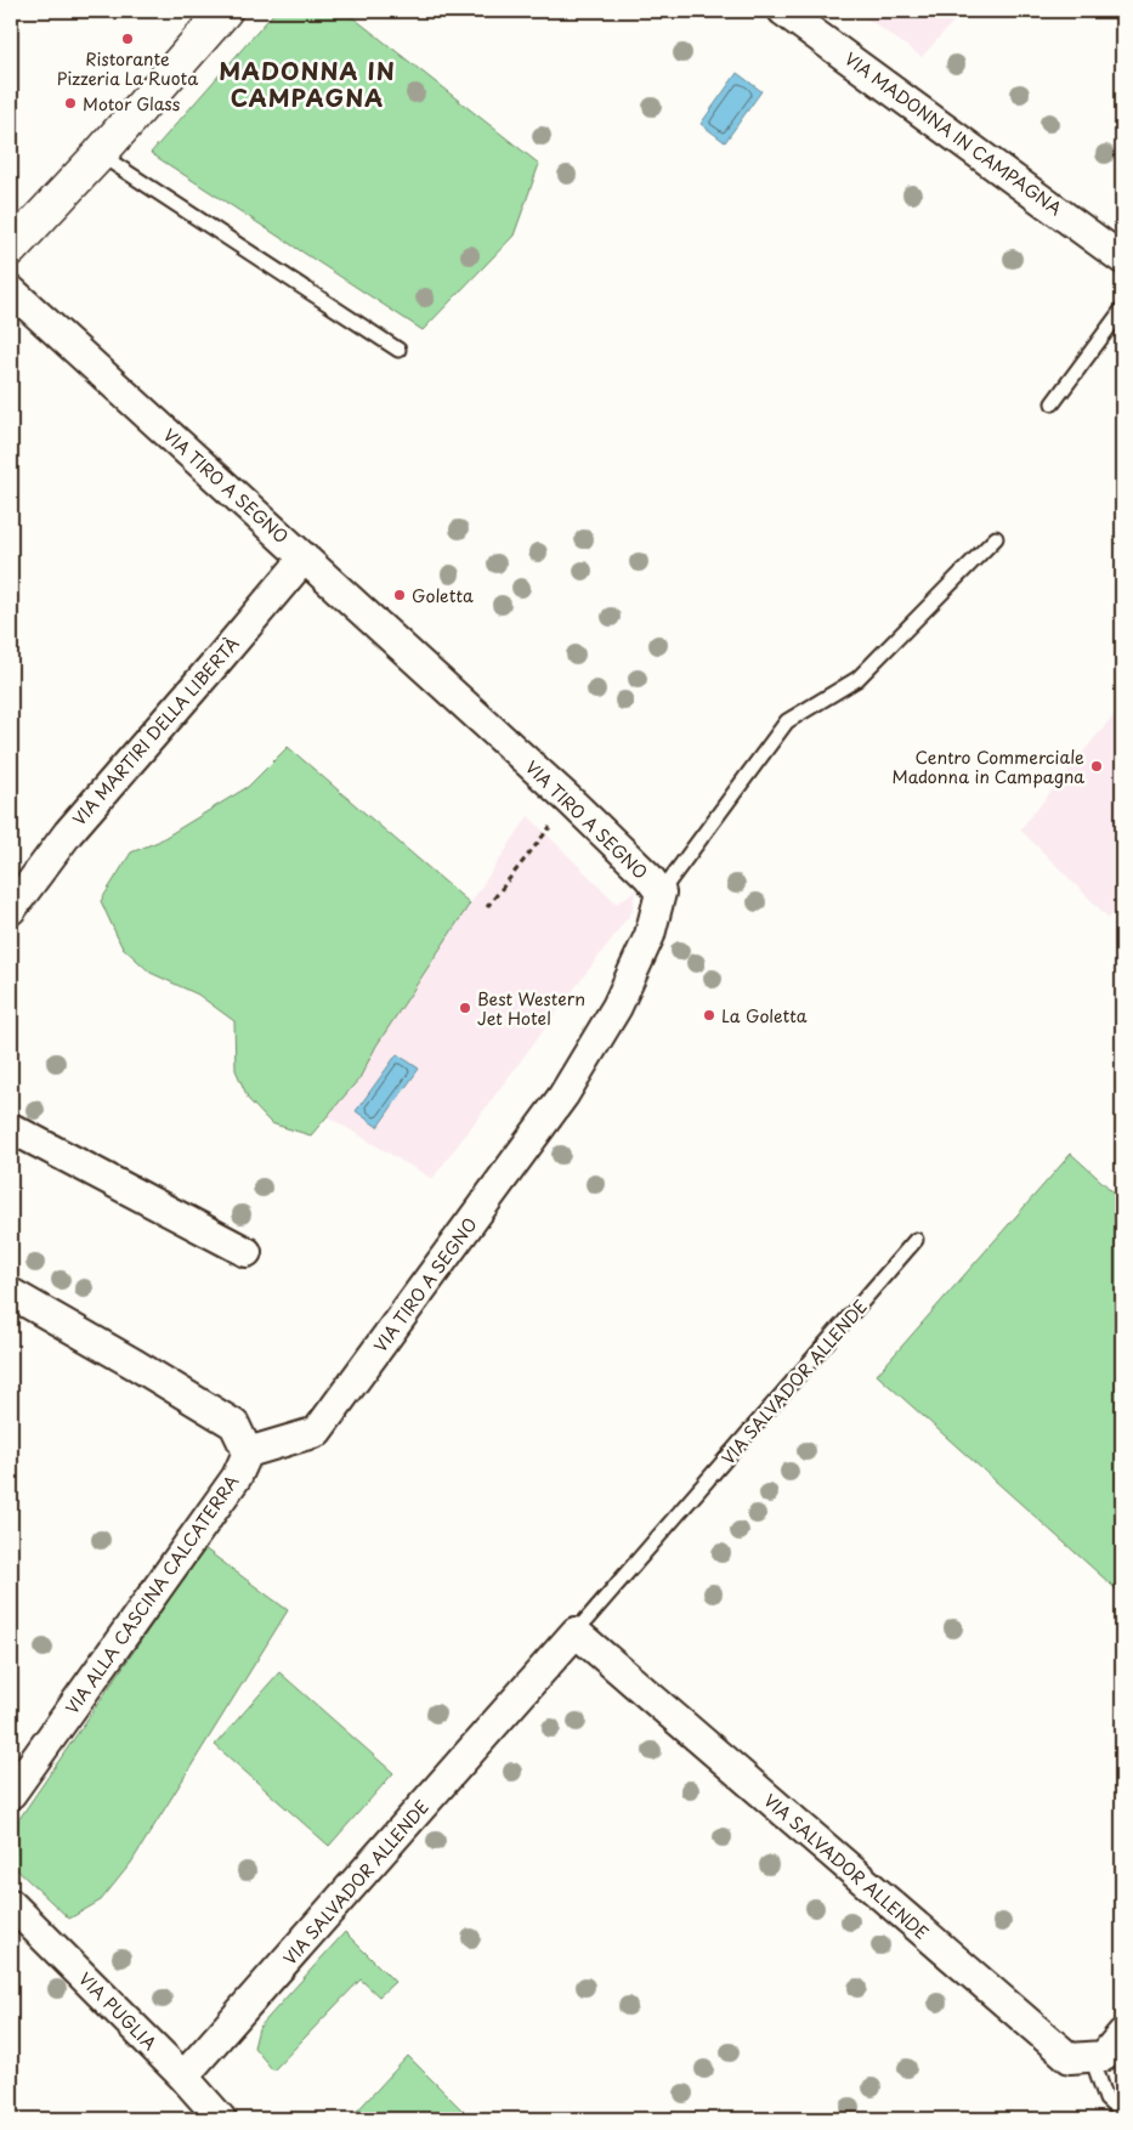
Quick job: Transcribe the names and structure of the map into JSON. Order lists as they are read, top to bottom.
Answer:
{
  "streets": {
    "street": [
      "VIA MADONNA IN CAMPAGNA",
      "VIA TIRO A SEGNO",
      "VIA MARTIRI DELLA LIBERTÀ",
      "VIA SALVADOR ALLENDE",
      "VIA ALLA CASCINA CALCATERRA",
      "VIA PUGLIA"
    ]
  },
  "crossings": [
    ["VIA TIRO A SEGNO", "VIA MARTIRI DELLA LIBERTÀ"],
    ["VIA TIRO A SEGNO", "VIA ALLA CASCINA CALCATERRA"],
    ["VIA SALVADOR ALLENDE", "VIA PUGLIA"]
  ],
  "districts": ["MADONNA IN CAMPAGNA"],
  "places": [
    "Ristorante Pizzeria La Ruota",
    "Motor Glass",
    "Goletta",
    "Centro Commerciale Madonna in Campagna",
    "Best Western Jet Hotel",
    "La Goletta"
  ]
}
